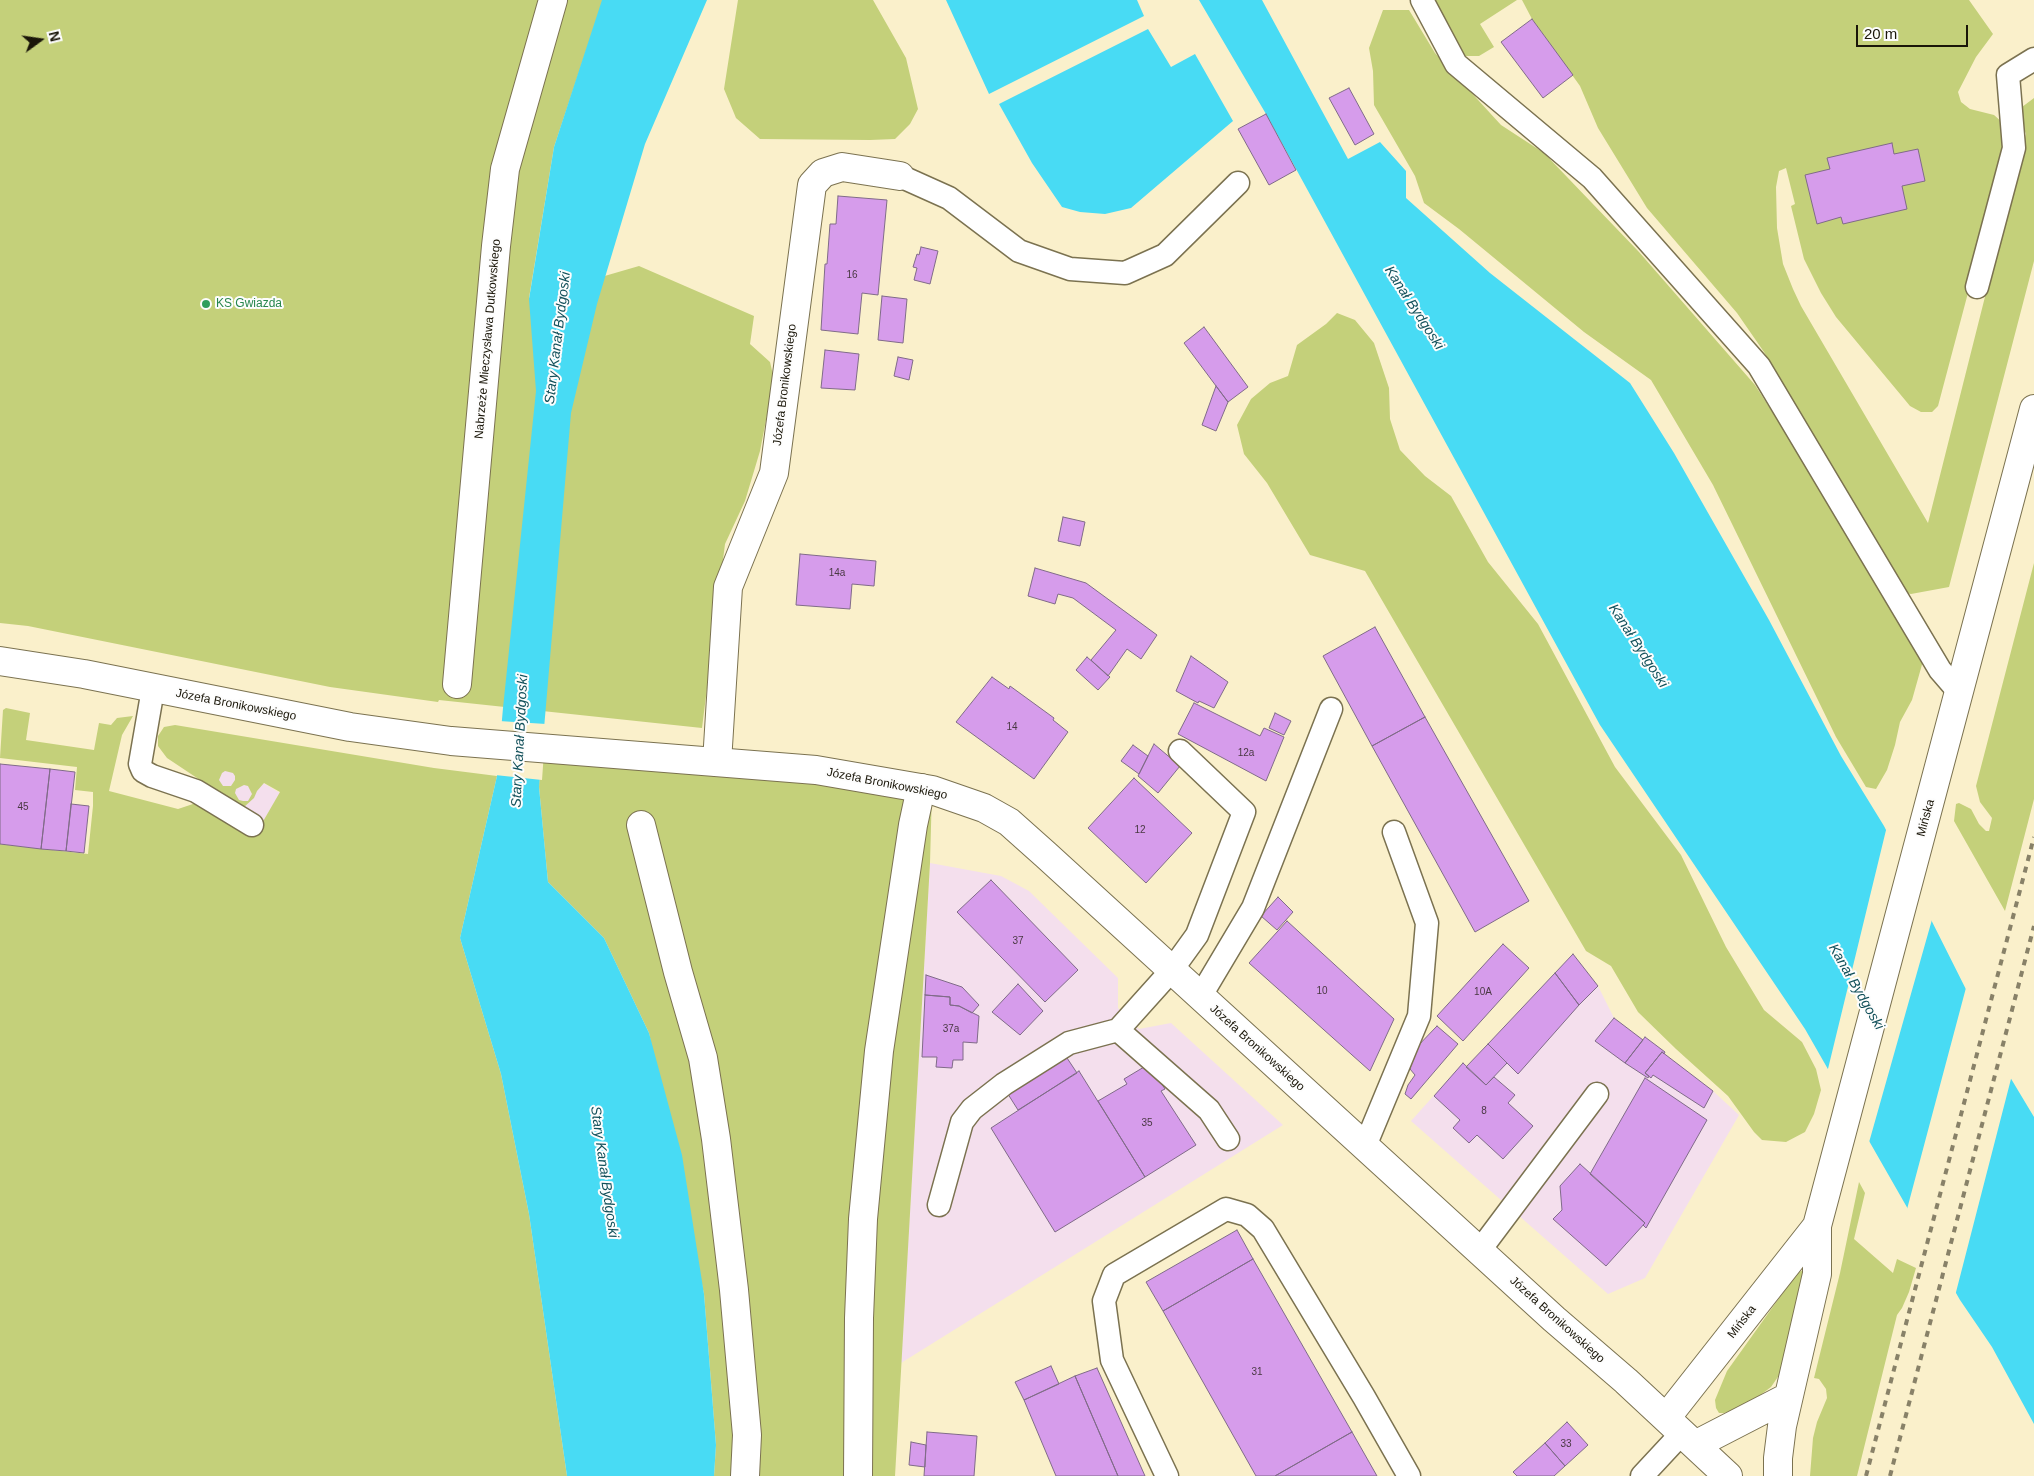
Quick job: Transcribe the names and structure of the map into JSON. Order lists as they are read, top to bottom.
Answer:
{
  "streets": {
    "street": ["Nabrzeże Mieczysława Dutkowskiego", "Józefa Bronikowskiego", "Mińska"]
  },
  "crossings": [
    ["Józefa Bronikowskiego", "Mińska"]
  ],
  "water": ["Kanał Bydgoski", "Stary Kanał Bydgoski"],
  "places": ["KS Gwiazda"],
  "house_numbers": [
    "16",
    "14a",
    "14",
    "12a",
    "45",
    "12",
    "37",
    "10",
    "10A",
    "37a",
    "8",
    "35",
    "31",
    "33"
  ],
  "scale_bar": "20 m",
  "north": "right"
}
